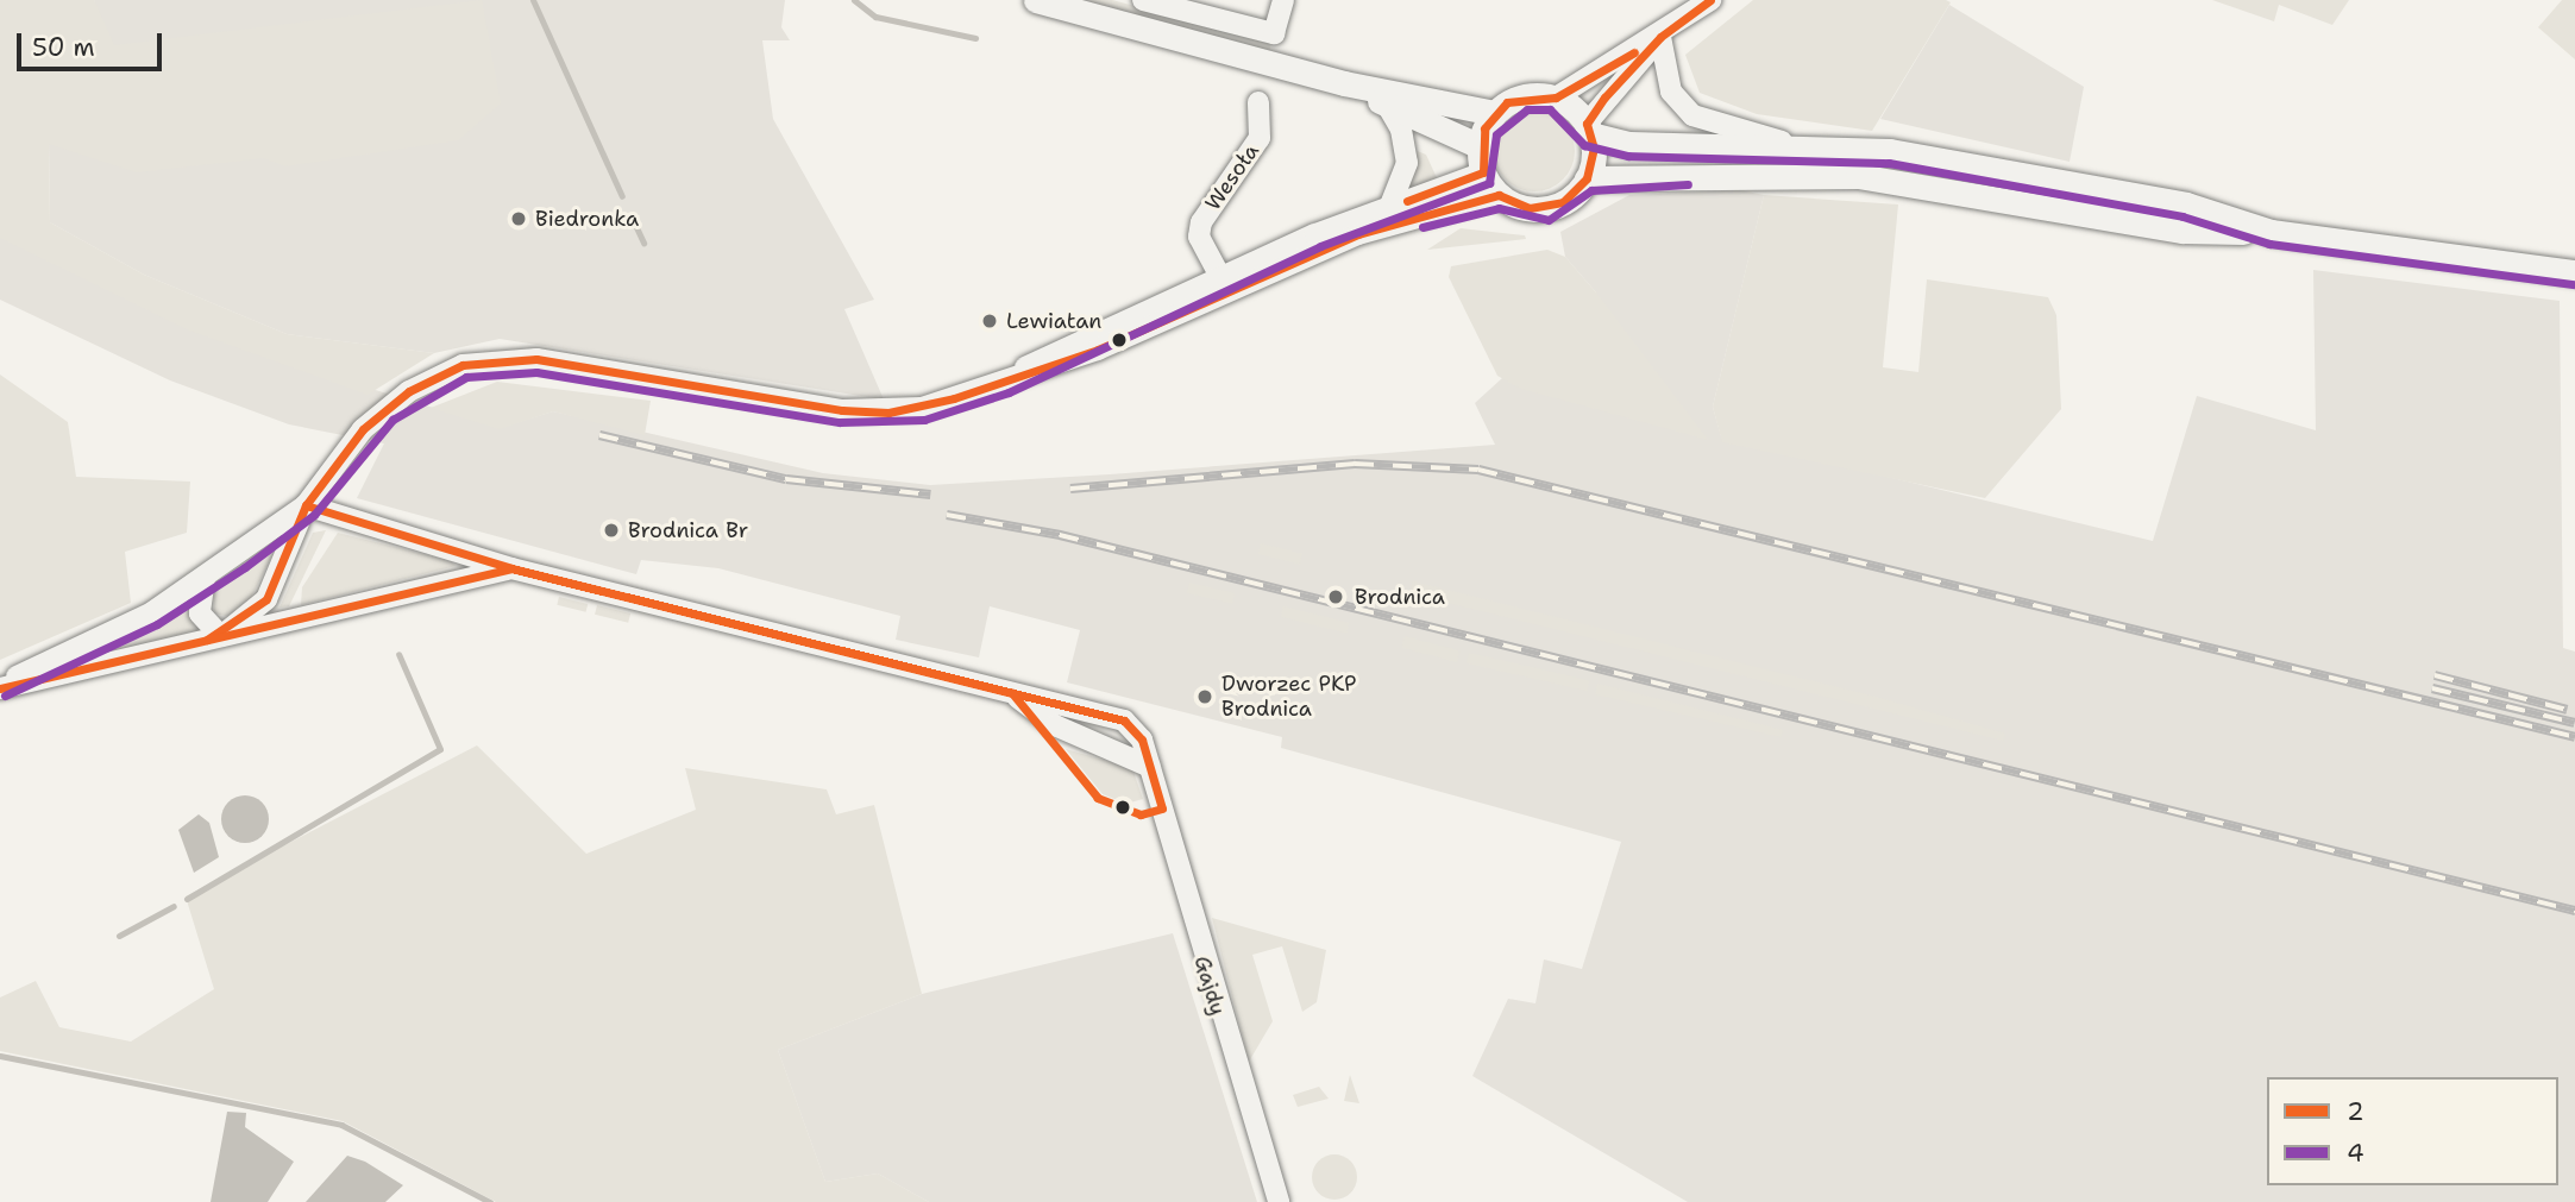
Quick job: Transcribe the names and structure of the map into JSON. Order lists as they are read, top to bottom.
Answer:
{
  "streets": {
    "street": ["Wesoła", "Gajdy"]
  },
  "places": [
    "Biedronka",
    "Lewiatan",
    "Brodnica Br",
    "Brodnica",
    "Dworzec PKP Brodnica"
  ],
  "lines": ["transit line 2", "transit line 4"],
  "legend": ["2", "4"],
  "scale_bar": "50 m"
}
